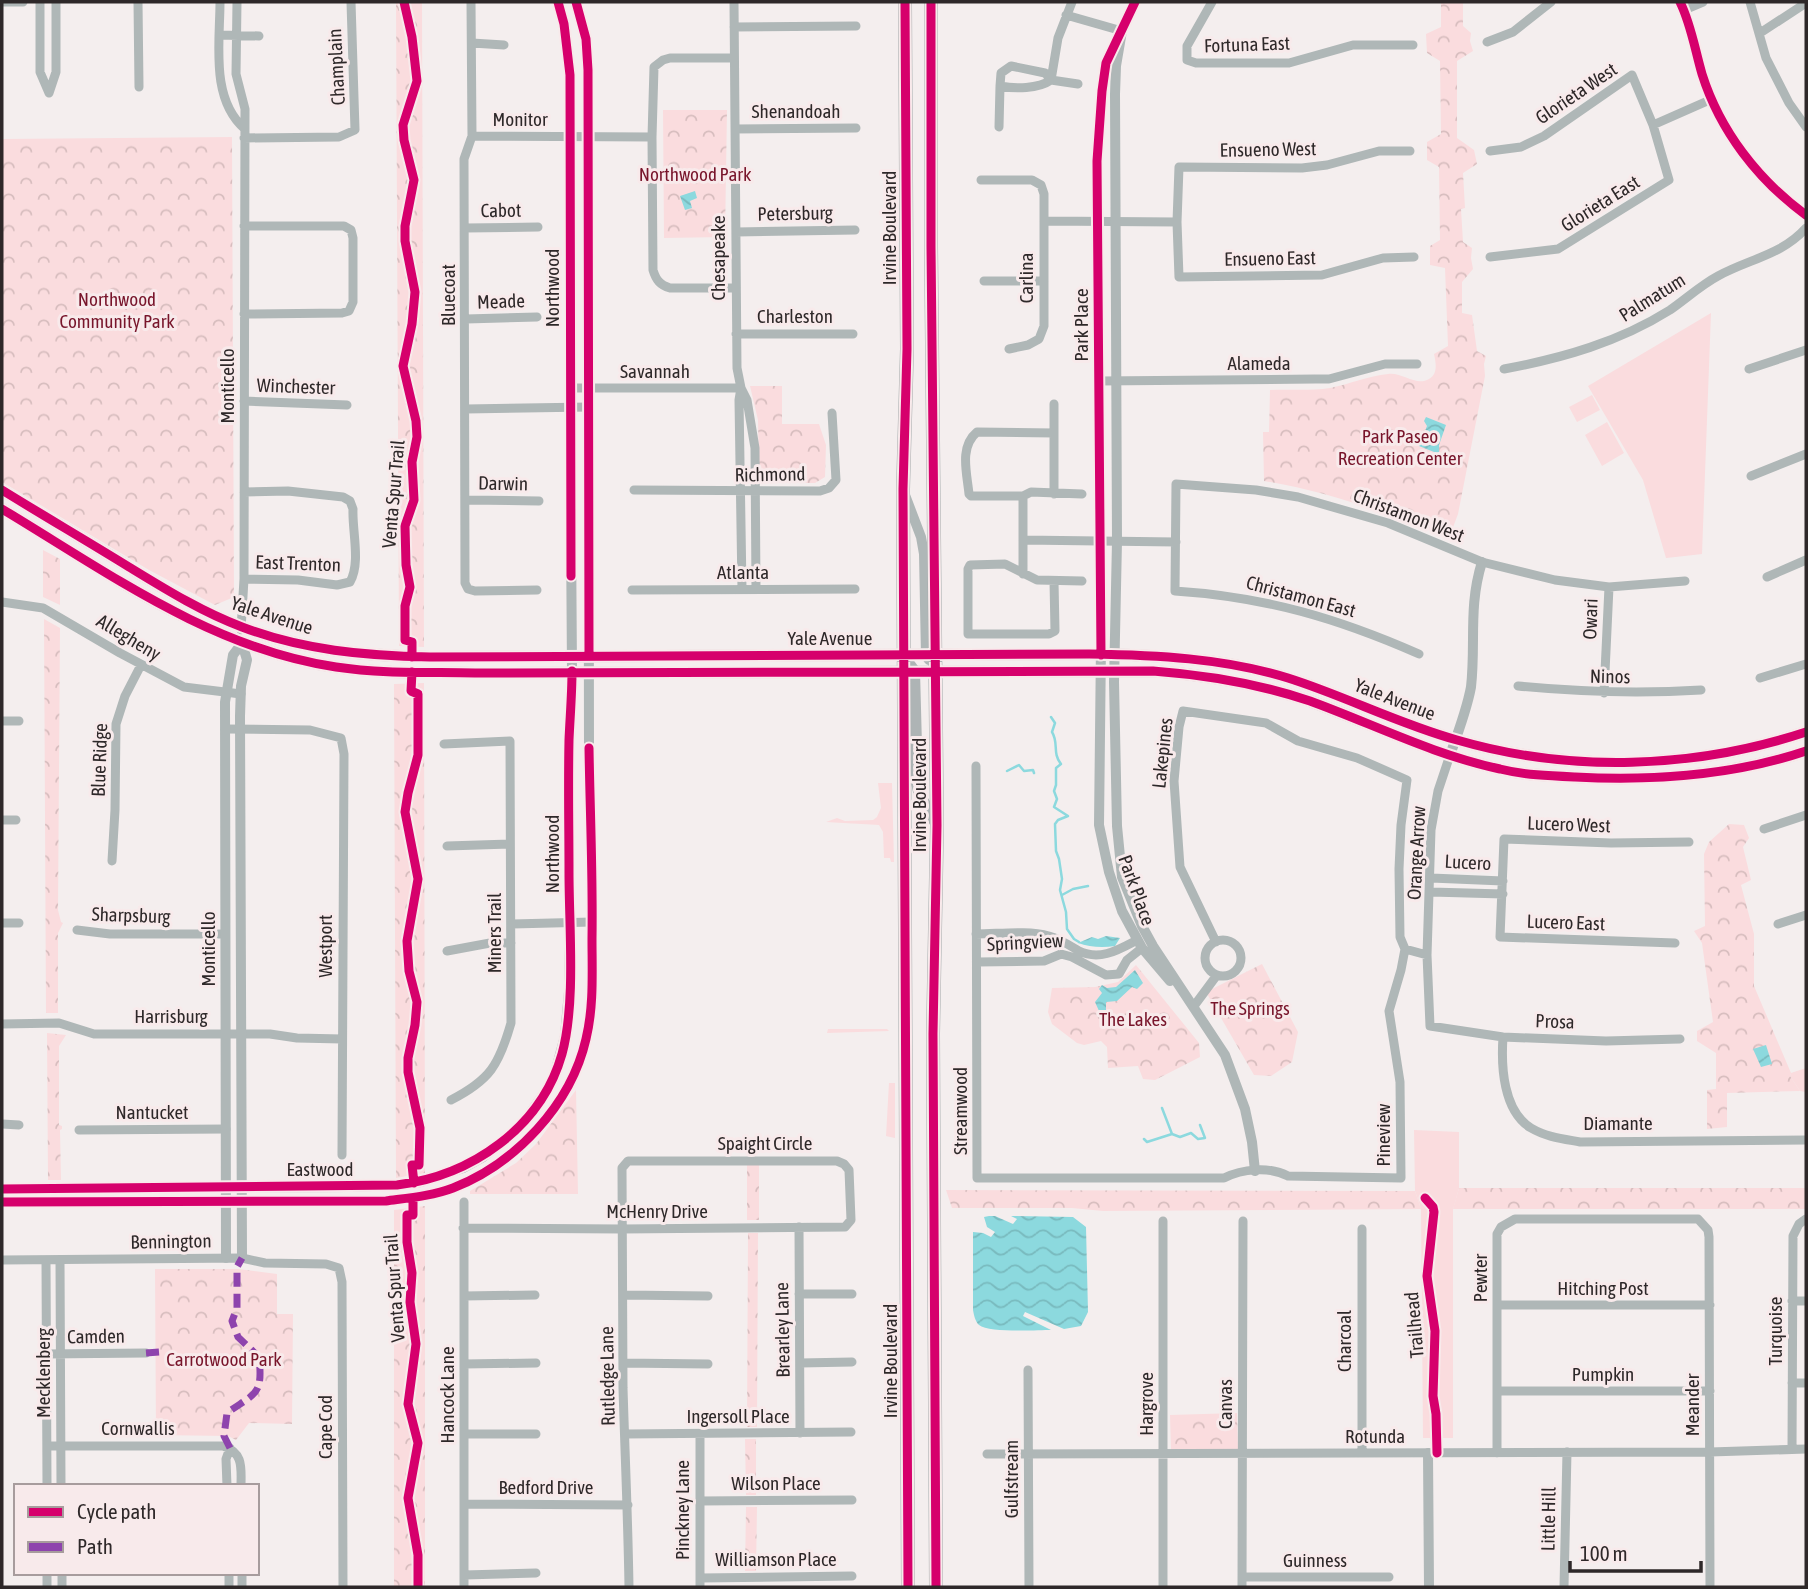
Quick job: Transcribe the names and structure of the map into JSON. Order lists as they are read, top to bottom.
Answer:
{
  "streets": {
    "main road": ["Irvine Boulevard", "Yale Avenue"],
    "street": [
      "Fortuna East",
      "Champlain",
      "Glorieta West",
      "Shenandoah",
      "Monitor",
      "Ensueno West",
      "Glorieta East",
      "Cabot",
      "Petersburg",
      "Chesapeake",
      "Ensueno East",
      "Carlina",
      "Northwood",
      "Bluecoat",
      "Palmatum",
      "Meade",
      "Charleston",
      "Park Place",
      "Alameda",
      "Savannah",
      "Monticello",
      "Winchester",
      "Richmond",
      "Darwin",
      "Christamon West",
      "East Trenton",
      "Atlanta",
      "Christamon East",
      "Owari",
      "Allegheny",
      "Ninos",
      "Lakepines",
      "Blue Ridge",
      "Lucero West",
      "Orange Arrow",
      "Lucero",
      "Sharpsburg",
      "Lucero East",
      "Miners Trail",
      "Springview",
      "Westport",
      "Harrisburg",
      "Prosa",
      "Streamwood",
      "Nantucket",
      "Diamante",
      "Pineview",
      "Spaight Circle",
      "Eastwood",
      "McHenry Drive",
      "Bennington",
      "Pewter",
      "Hitching Post",
      "Brearley Lane",
      "Turquoise",
      "Camden",
      "Charcoal",
      "Mecklenberg",
      "Pumpkin",
      "Rutledge Lane",
      "Hancock Lane",
      "Hargrove",
      "Canvas",
      "Meander",
      "Ingersoll Place",
      "Cape Cod",
      "Cornwallis",
      "Rotunda",
      "Gulfstream",
      "Wilson Place",
      "Bedford Drive",
      "Pinckney Lane",
      "Little Hill",
      "Williamson Place",
      "Guinness"
    ],
    "cycle path": ["Venta Spur Trail", "Trailhead"]
  },
  "crossings": [
    ["Champlain", "Monticello"],
    ["Glorieta West", "Glorieta East"],
    ["Shenandoah", "Chesapeake"],
    ["Monitor", "Northwood"],
    ["Monitor", "Bluecoat"],
    ["Ensueno West", "Ensueno East"],
    ["Cabot", "Bluecoat"],
    ["Petersburg", "Chesapeake"],
    ["Irvine Boulevard", "Yale Avenue"],
    ["Chesapeake", "Charleston"],
    ["Chesapeake", "Savannah"],
    ["Chesapeake", "Richmond"],
    ["Chesapeake", "Atlanta"],
    ["Northwood", "Savannah"],
    ["Northwood", "Yale Avenue"],
    ["Northwood", "Eastwood"],
    ["Bluecoat", "Meade"],
    ["Bluecoat", "Darwin"],
    ["Park Place", "Alameda"],
    ["Park Place", "Yale Avenue"],
    ["Park Place", "Lakepines"],
    ["Park Place", "Springview"],
    ["Park Place", "Streamwood"],
    ["Park Place", "Pineview"],
    ["Monticello", "Winchester"],
    ["Monticello", "East Trenton"],
    ["Monticello", "Yale Avenue"],
    ["Monticello", "Allegheny"],
    ["Monticello", "Sharpsburg"],
    ["Monticello", "Westport"],
    ["Monticello", "Harrisburg"],
    ["Monticello", "Nantucket"],
    ["Monticello", "Eastwood"],
    ["Monticello", "Bennington"],
    ["Christamon West", "Christamon East"],
    ["Christamon West", "Owari"],
    ["Christamon West", "Orange Arrow"],
    ["Yale Avenue", "Orange Arrow"],
    ["Owari", "Ninos"],
    ["Allegheny", "Blue Ridge"],
    ["Lakepines", "Pineview"],
    ["Lucero West", "Lucero"],
    ["Lucero West", "Lucero East"],
    ["Orange Arrow", "Lucero"],
    ["Orange Arrow", "Prosa"],
    ["Lucero", "Lucero East"],
    ["Springview", "Streamwood"],
    ["Westport", "Harrisburg"],
    ["Prosa", "Diamante"],
    ["Streamwood", "Pineview"],
    ["Spaight Circle", "McHenry Drive"],
    ["Spaight Circle", "Rutledge Lane"],
    ["McHenry Drive", "Brearley Lane"],
    ["McHenry Drive", "Rutledge Lane"],
    ["McHenry Drive", "Hancock Lane"],
    ["Bennington", "Mecklenberg"],
    ["Bennington", "Cape Cod"],
    ["Pewter", "Hitching Post"],
    ["Pewter", "Pumpkin"],
    ["Pewter", "Meander"],
    ["Pewter", "Rotunda"],
    ["Hitching Post", "Meander"],
    ["Brearley Lane", "Ingersoll Place"],
    ["Turquoise", "Rotunda"],
    ["Camden", "Mecklenberg"],
    ["Charcoal", "Rotunda"],
    ["Mecklenberg", "Cornwallis"],
    ["Pumpkin", "Meander"],
    ["Rutledge Lane", "Ingersoll Place"],
    ["Rutledge Lane", "Bedford Drive"],
    ["Hancock Lane", "Bedford Drive"],
    ["Hargrove", "Rotunda"],
    ["Canvas", "Rotunda"],
    ["Canvas", "Guinness"],
    ["Meander", "Rotunda"],
    ["Ingersoll Place", "Pinckney Lane"],
    ["Rotunda", "Gulfstream"],
    ["Rotunda", "Little Hill"],
    ["Wilson Place", "Pinckney Lane"],
    ["Pinckney Lane", "Williamson Place"]
  ],
  "parks": [
    "Northwood Park",
    "Northwood Community Park",
    "Park Paseo Recreation Center",
    "The Springs",
    "The Lakes",
    "Carrotwood Park"
  ],
  "legend": ["Cycle path", "Path"],
  "scale_bar": "100 m"
}
